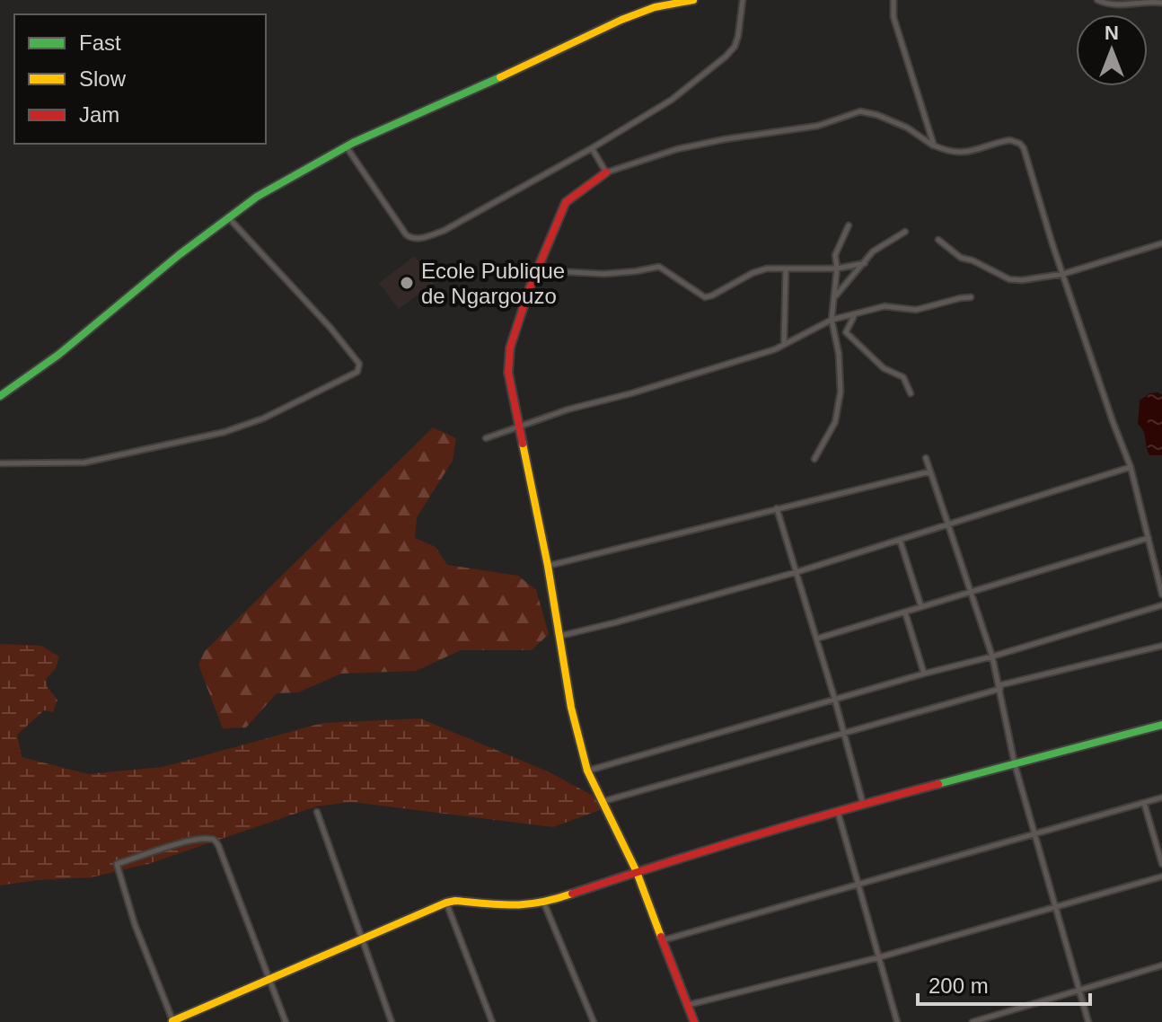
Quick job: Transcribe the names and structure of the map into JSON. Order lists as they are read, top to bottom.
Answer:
{
  "places": ["Ecole Publique de Ngargouzo"],
  "legend": ["Fast", "Slow", "Jam"],
  "scale_bar": "200 m",
  "north": "top"
}
